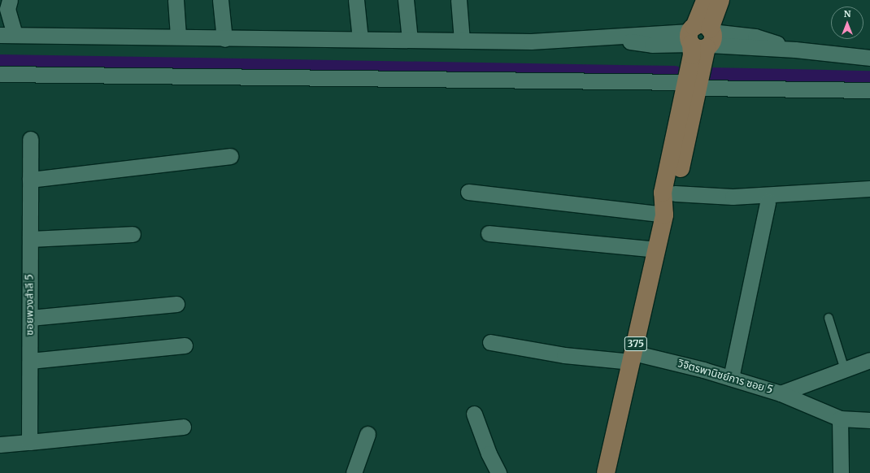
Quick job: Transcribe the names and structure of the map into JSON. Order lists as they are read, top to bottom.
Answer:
{
  "streets": {
    "main road": ["375"],
    "street": ["ซอยพวงสำลี 5", "วิจิตรพานิชย์การ ซอย 5"]
  },
  "crossings": [
    ["375", "วิจิตรพานิชย์การ ซอย 5"]
  ],
  "north": "top"
}
